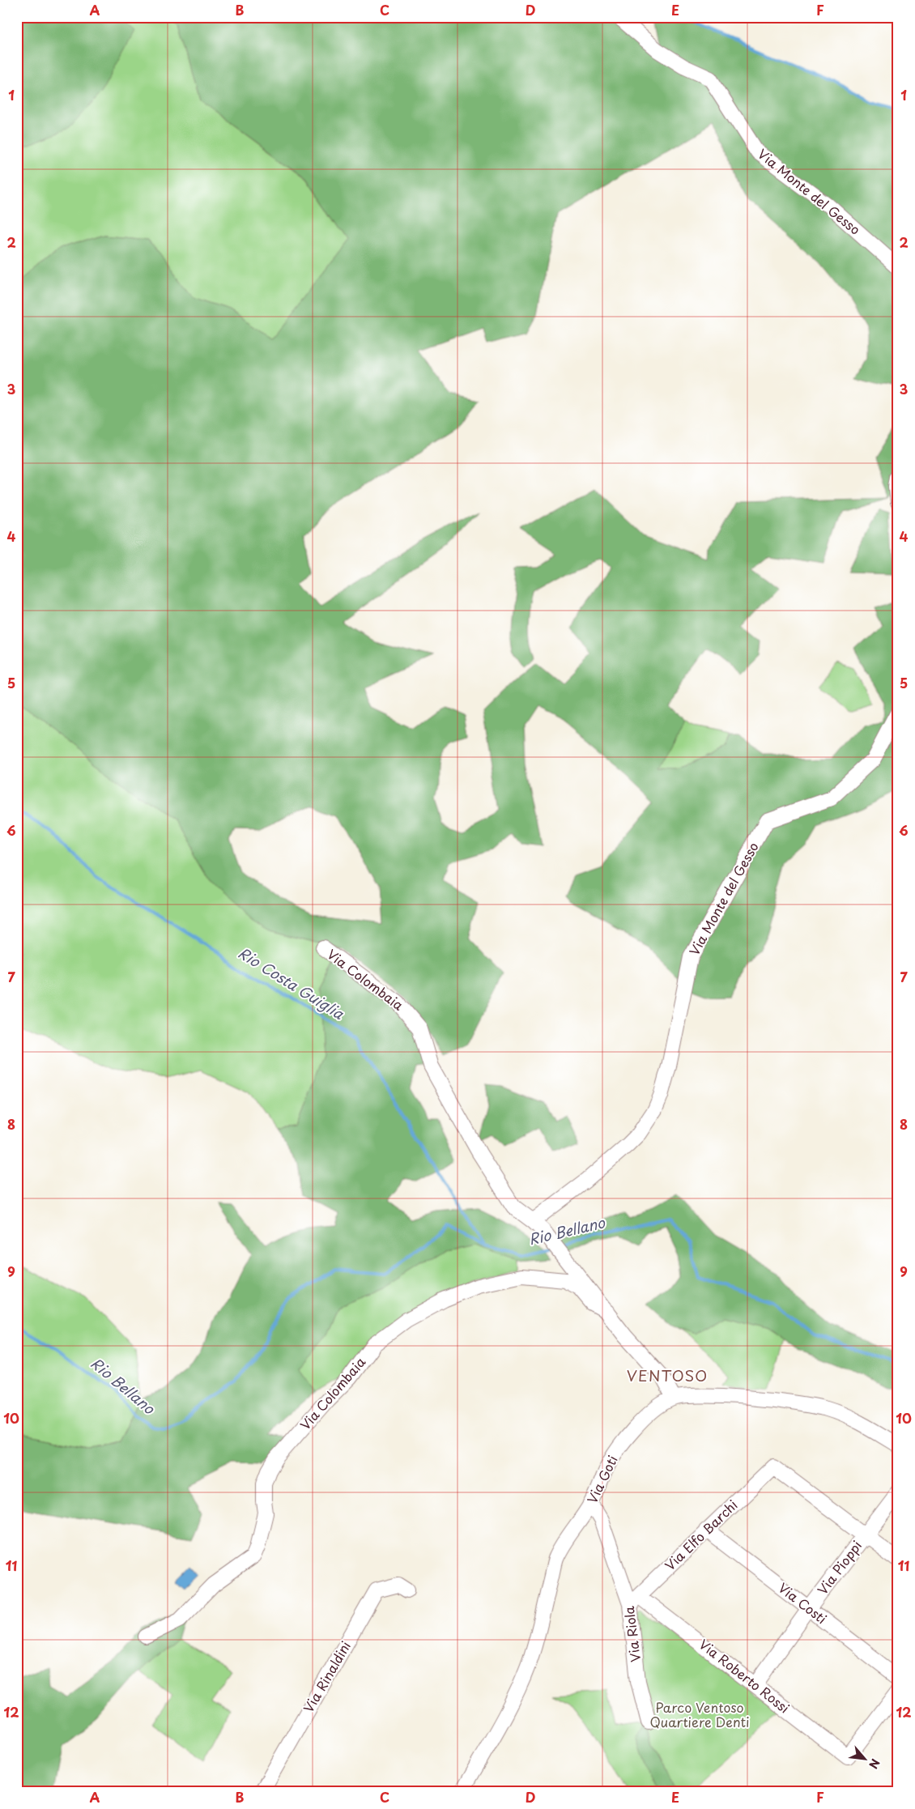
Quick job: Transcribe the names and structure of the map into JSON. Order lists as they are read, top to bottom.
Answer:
{
  "streets": {
    "street": [
      "Via Monte del Gesso",
      "Via Colombaia",
      "Via Goti",
      "Via Elfo Barchi",
      "Via Pioppi",
      "Via Costi",
      "Via Riola",
      "Via Roberto Rossi",
      "Via Rinaldini"
    ]
  },
  "crossings": [
    ["Via Monte del Gesso", "Via Colombaia"],
    ["Via Colombaia", "Via Goti"],
    ["Via Goti", "Via Riola"],
    ["Via Elfo Barchi", "Via Pioppi"],
    ["Via Elfo Barchi", "Via Costi"],
    ["Via Elfo Barchi", "Via Riola"],
    ["Via Elfo Barchi", "Via Roberto Rossi"],
    ["Via Pioppi", "Via Costi"],
    ["Via Pioppi", "Via Roberto Rossi"],
    ["Via Riola", "Via Roberto Rossi"]
  ],
  "districts": ["VENTOSO"],
  "water": ["Rio Costa Guiglia", "Rio Bellano"],
  "parks": ["Parco Ventoso Quartiere Denti"],
  "north": "bottom right",
  "grid": {
    "columns": [
      "A",
      "B",
      "C",
      "D",
      "E",
      "F"
    ],
    "rows": [
      "1",
      "2",
      "3",
      "4",
      "5",
      "6",
      "7",
      "8",
      "9",
      "10",
      "11",
      "12"
    ]
  }
}
